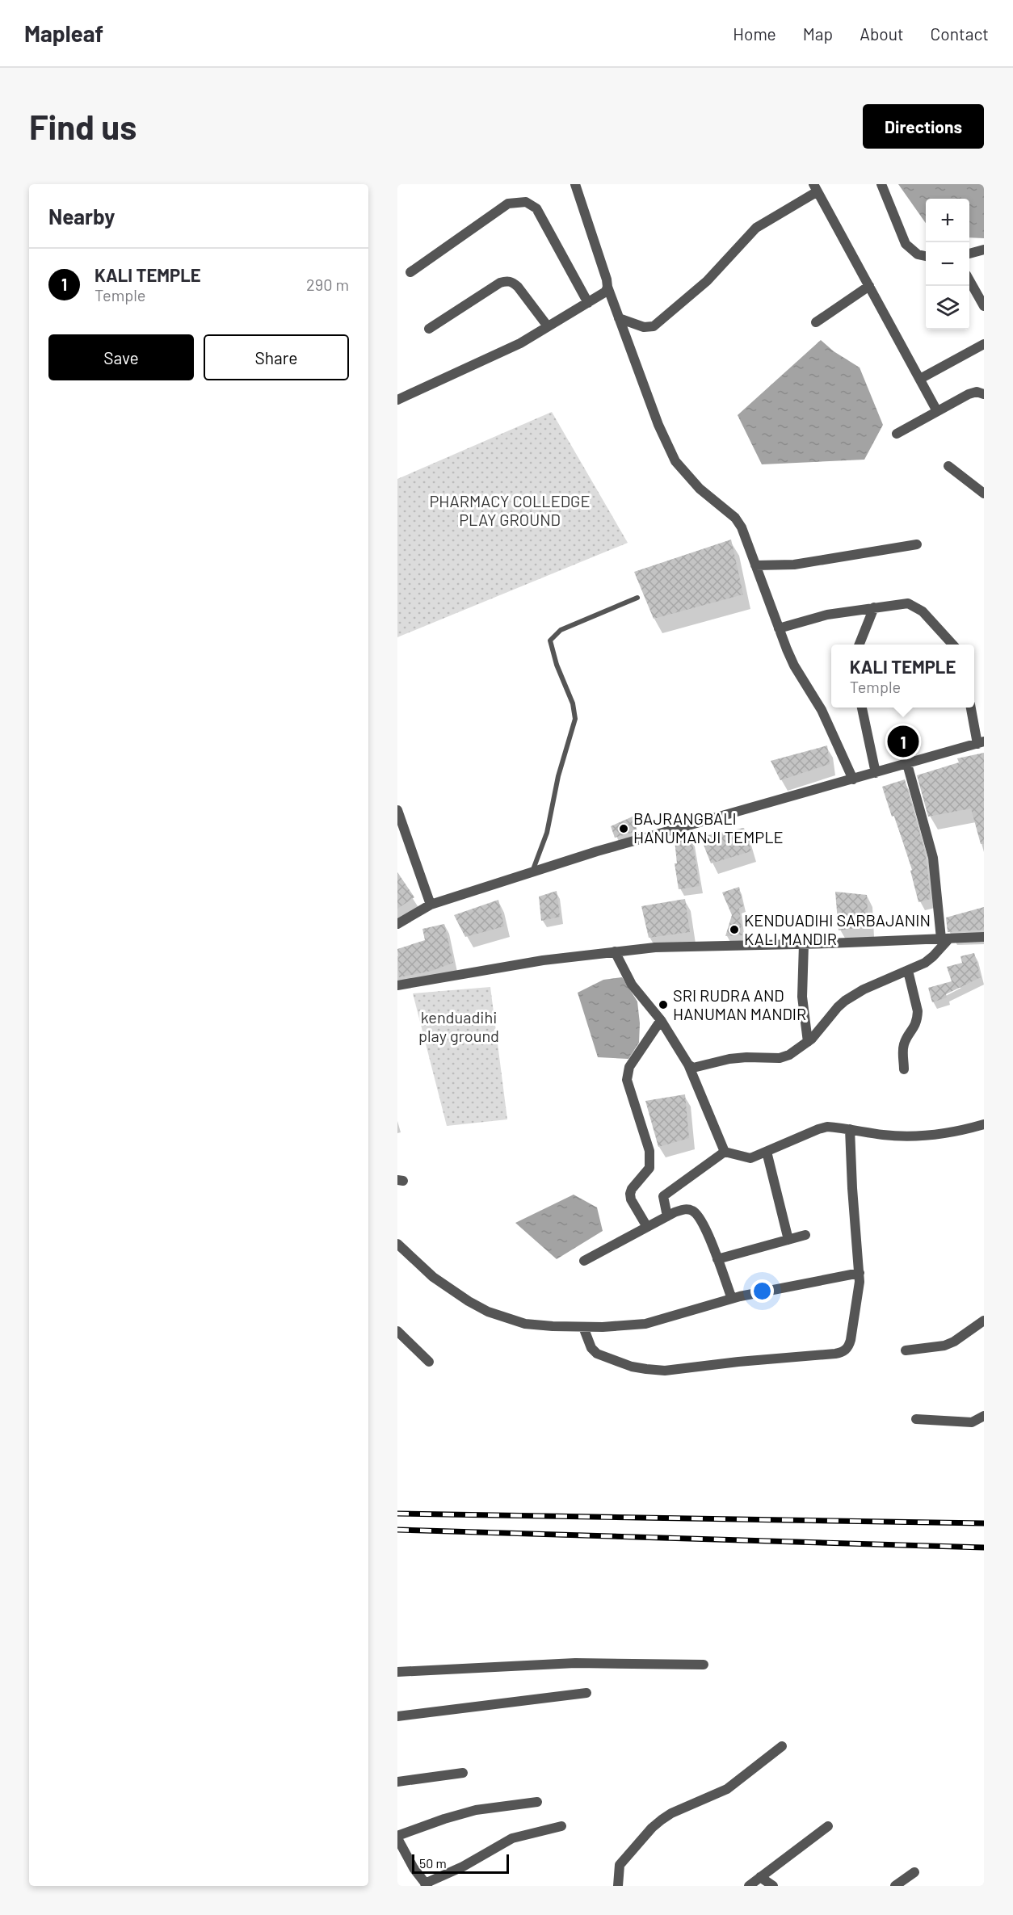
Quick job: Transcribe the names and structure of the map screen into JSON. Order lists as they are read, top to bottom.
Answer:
{
  "parks": ["PHARMACY COLLEDGE PLAY GROUND", "kenduadihi play ground"],
  "places": ["BAJRANGBALI HANUMANJI TEMPLE", "KENDUADIHI SARBAJANIN KALI MANDIR", "SRI RUDRA AND HANUMAN MANDIR"],
  "scale_bar": "50 m",
  "page": {
    "header": "Mapleaf",
    "nav": [
      "Home",
      "Map",
      "About",
      "Contact"
    ],
    "buttons": [
      "Directions",
      ["Save", "Share"]
    ],
    "title": "Find us",
    "heading": "Nearby",
    "map_buttons": ["+", "−"],
    "list": [
      {
        "mark": "1",
        "name": "KALI TEMPLE",
        "note": "Temple",
        "value": "290 m"
      }
    ],
    "popup": ["KALI TEMPLE", "Temple"],
    "pins": "1",
    "scale": "50 m"
  }
}
